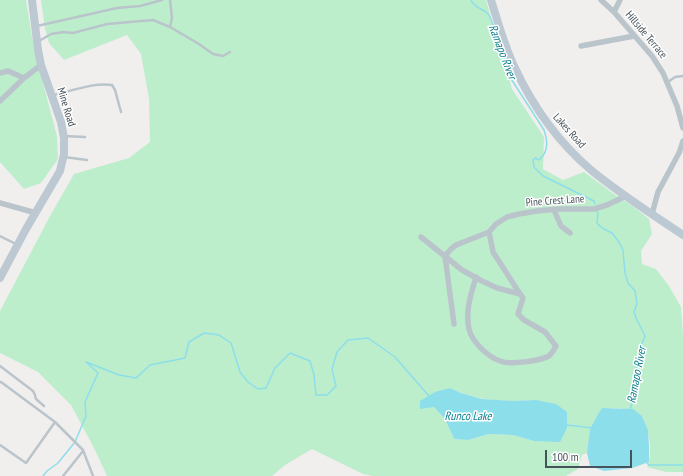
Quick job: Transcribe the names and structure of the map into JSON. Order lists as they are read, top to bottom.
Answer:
{
  "streets": {
    "main road": ["Mine Road", "Lakes Road"],
    "street": ["Hillside Terrace", "Pine Crest Lane"]
  },
  "crossings": [
    ["Lakes Road", "Pine Crest Lane"]
  ],
  "water": ["Ramapo River", "Runco Lake"],
  "scale_bar": "100 m"
}
